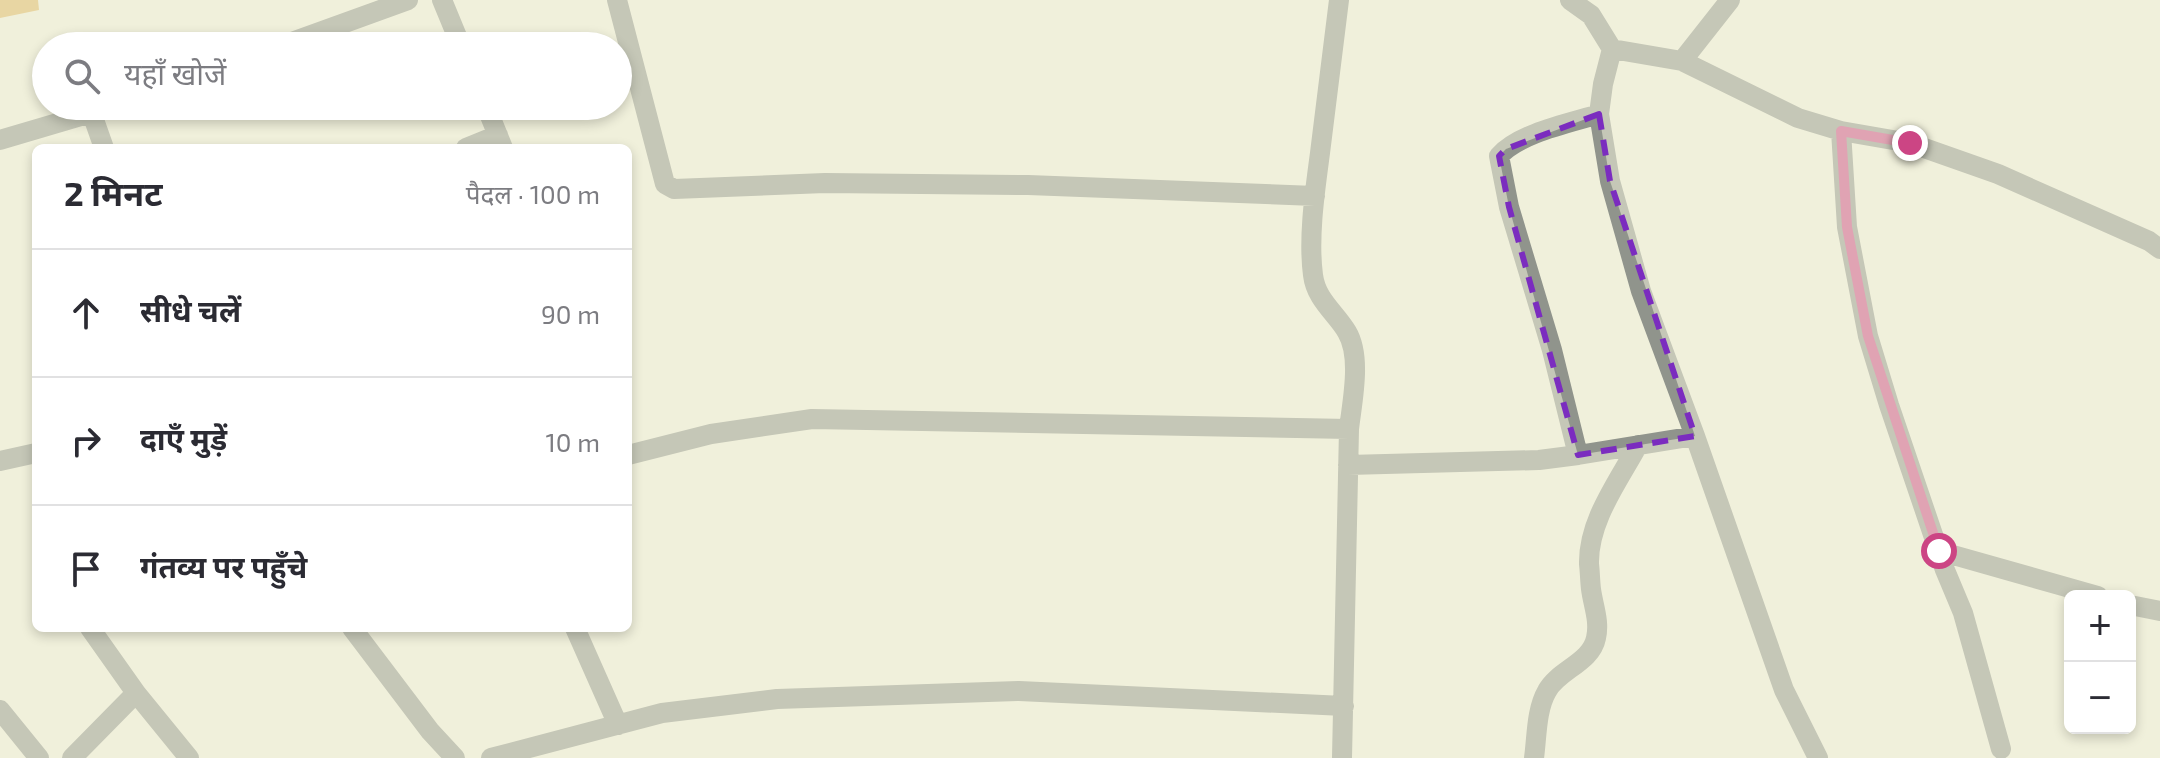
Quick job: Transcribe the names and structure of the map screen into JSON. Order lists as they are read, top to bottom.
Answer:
{
  "page": {
    "search": "यहाँ खोजें",
    "heading": ["2 मिनट", "पैदल · 100 m"],
    "list": [
      ["सीधे चलें", "90 m"],
      ["दाएँ मुड़ें", "10 m"],
      "गंतव्य पर पहुँचे"
    ],
    "map_buttons": ["+", "−"]
  }
}
